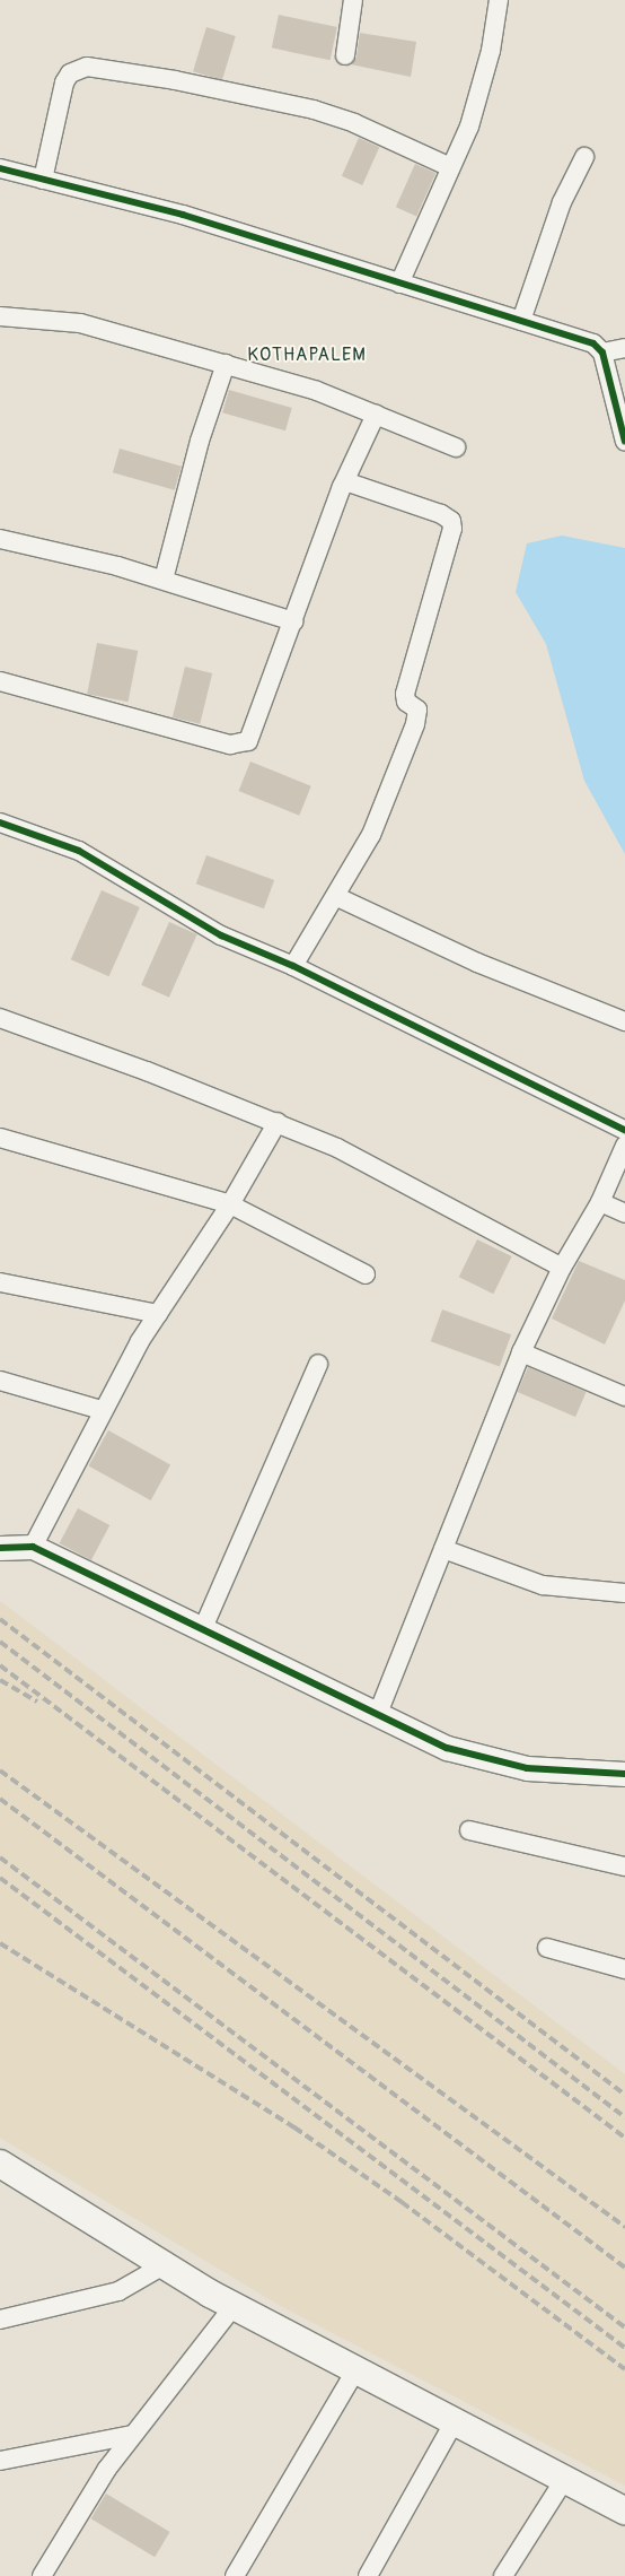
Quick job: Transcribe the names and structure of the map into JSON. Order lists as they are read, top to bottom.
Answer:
{
  "districts": ["KOTHAPALEM"]
}
